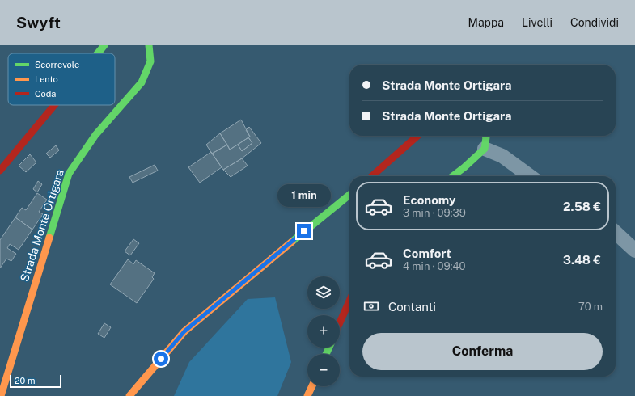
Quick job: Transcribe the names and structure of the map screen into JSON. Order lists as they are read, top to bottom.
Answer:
{
  "streets": {
    "main road": ["Strada Monte Ortigara"]
  },
  "legend": ["Scorrevole", "Lento", "Coda"],
  "scale_bar": "20 m",
  "page": {
    "header": "Swyft",
    "nav": ["Mappa", "Livelli", "Condividi"],
    "banner": ["Strada Monte Ortigara", "Strada Monte Ortigara"],
    "list": [
      {
        "name": "Economy",
        "note": "3 min · 09:39",
        "value": "2.58 €"
      },
      {
        "name": "Comfort",
        "note": "4 min · 09:40",
        "value": "3.48 €"
      }
    ],
    "bubble": "1 min",
    "map_buttons": ["+", "−"],
    "pay": ["Contanti", "70 m"],
    "buttons": "Conferma",
    "scale": "20 m"
  }
}
